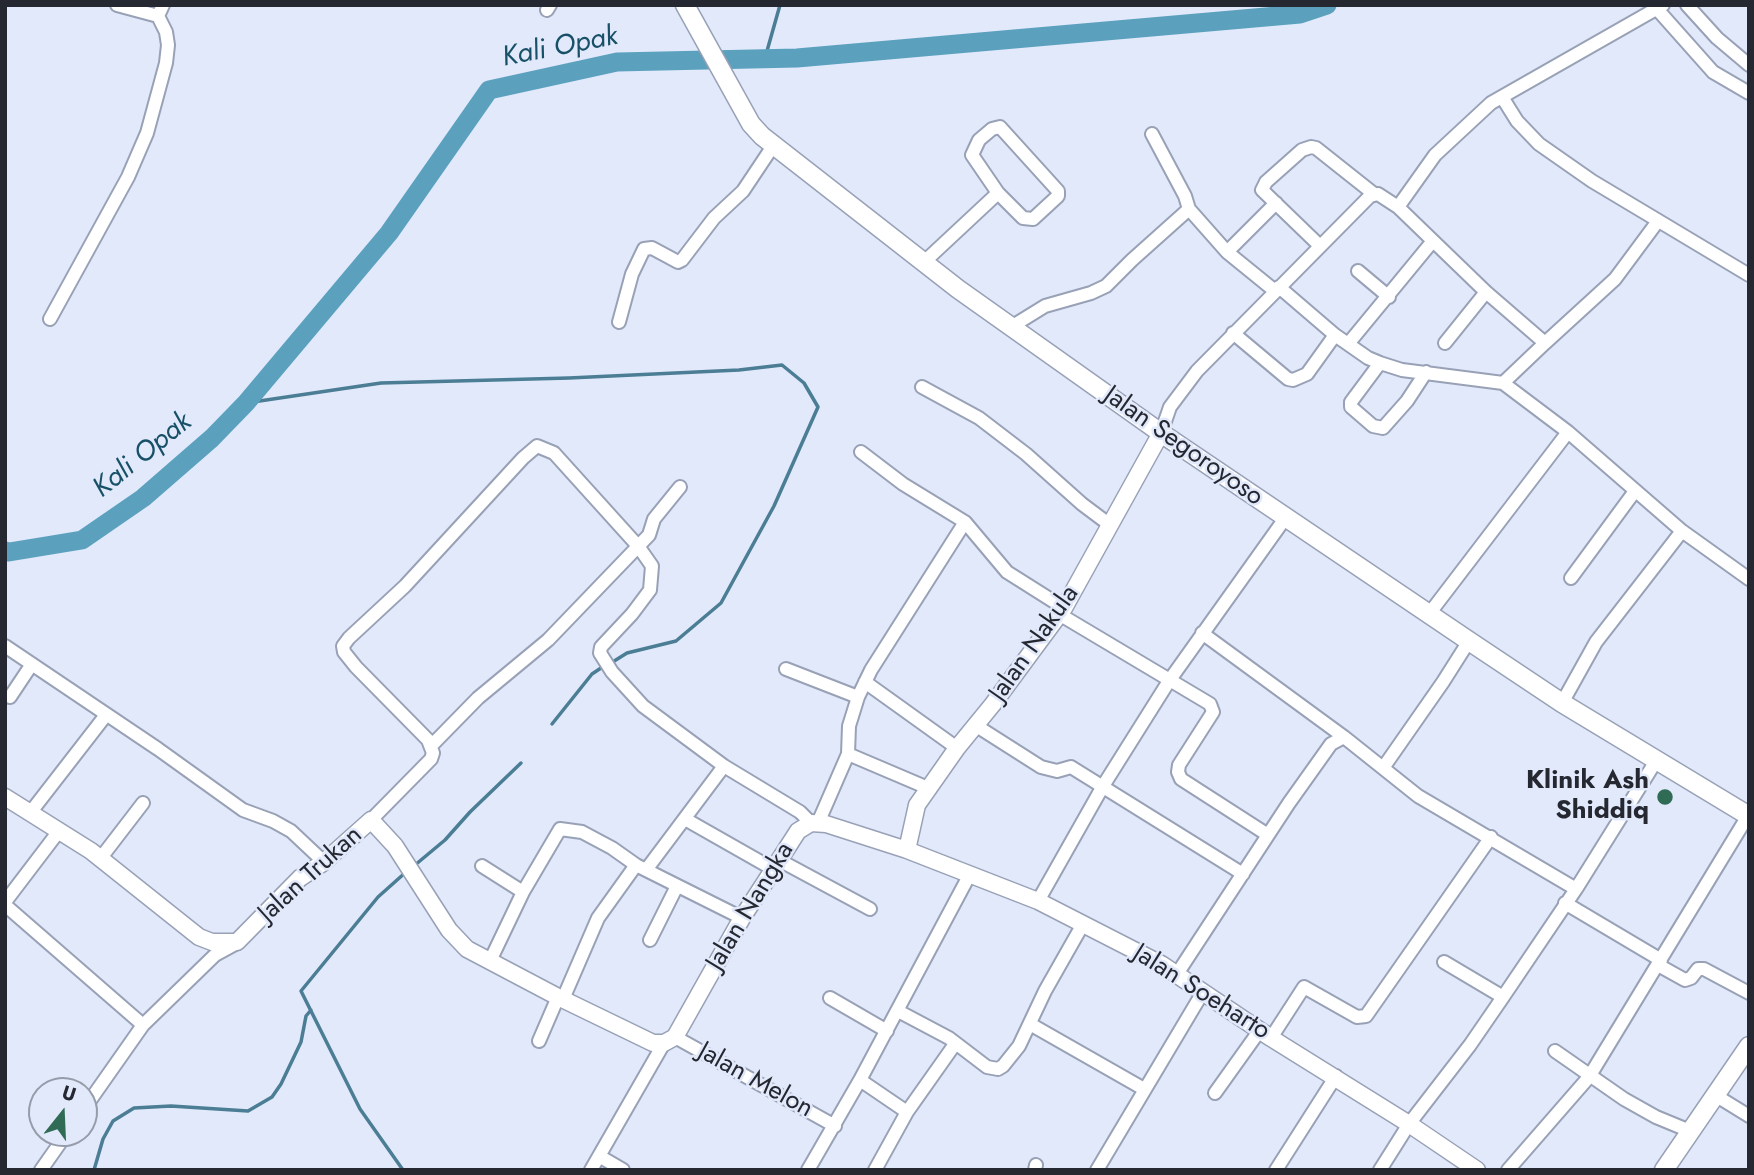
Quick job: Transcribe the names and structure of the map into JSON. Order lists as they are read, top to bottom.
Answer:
{
  "streets": {
    "main road": ["Jalan Segoroyoso"],
    "street": [
      "Jalan Nakula",
      "Jalan Trukan",
      "Jalan Nangka",
      "Jalan Soeharto",
      "Jalan Melon"
    ]
  },
  "crossings": [
    ["Jalan Segoroyoso", "Jalan Nakula"],
    ["Jalan Nakula", "Jalan Nangka"],
    ["Jalan Nakula", "Jalan Soeharto"],
    ["Jalan Trukan", "Jalan Nangka"],
    ["Jalan Trukan", "Jalan Melon"],
    ["Jalan Nangka", "Jalan Soeharto"],
    ["Jalan Nangka", "Jalan Melon"]
  ],
  "water": ["Kali Opak"],
  "places": ["Klinik Ash Shiddiq"],
  "north": "top"
}
